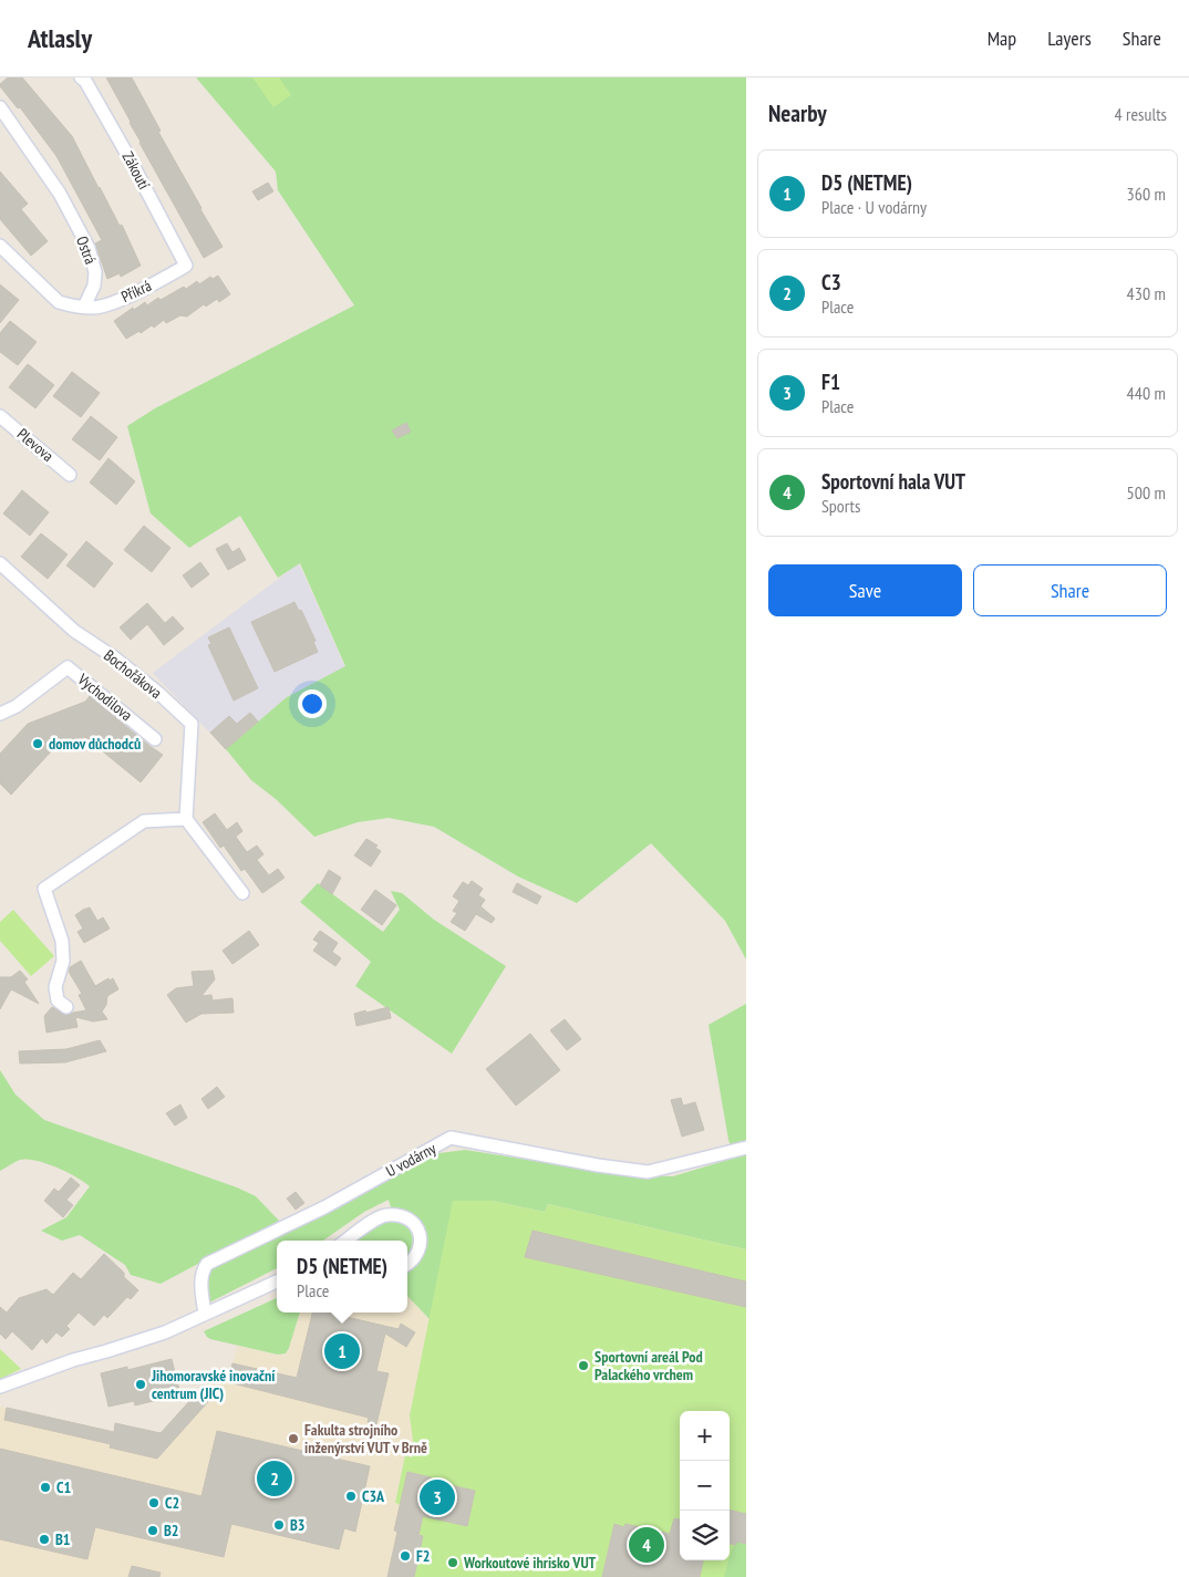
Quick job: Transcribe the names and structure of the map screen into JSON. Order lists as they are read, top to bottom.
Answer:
{
  "streets": {
    "street": [
      "Zákoutí",
      "Ostrá",
      "Příkrá",
      "Plevova",
      "Bochořákova",
      "Vychodilova",
      "U vodárny"
    ]
  },
  "crossings": [
    ["Zákoutí", "Příkrá"],
    ["Ostrá", "Příkrá"]
  ],
  "places": [
    "domov důchodců",
    "Sportovní areál Pod Palackého vrchem",
    "Jihomoravské inovační centrum (JIC)",
    "Fakulta strojního inženýrství VUT v Brně",
    "C1",
    "C3A",
    "C2",
    "B3",
    "B2",
    "B1",
    "F2",
    "Workoutové ihrisko VUT"
  ],
  "page": {
    "header": "Atlasly",
    "nav": ["Map", "Layers", "Share"],
    "heading": ["Nearby", "4 results"],
    "list": [
      {
        "mark": "1",
        "name": "D5 (NETME)",
        "note": "Place · U vodárny",
        "value": "360 m"
      },
      {
        "mark": "2",
        "name": "C3",
        "note": "Place",
        "value": "430 m"
      },
      {
        "mark": "3",
        "name": "F1",
        "note": "Place",
        "value": "440 m"
      },
      {
        "mark": "4",
        "name": "Sportovní hala VUT",
        "note": "Sports",
        "value": "500 m"
      }
    ],
    "buttons": ["Save", "Share"],
    "popup": ["D5 (NETME)", "Place"],
    "pins": [
      "1",
      "2",
      "3",
      "4"
    ],
    "map_buttons": ["+", "−"]
  }
}
